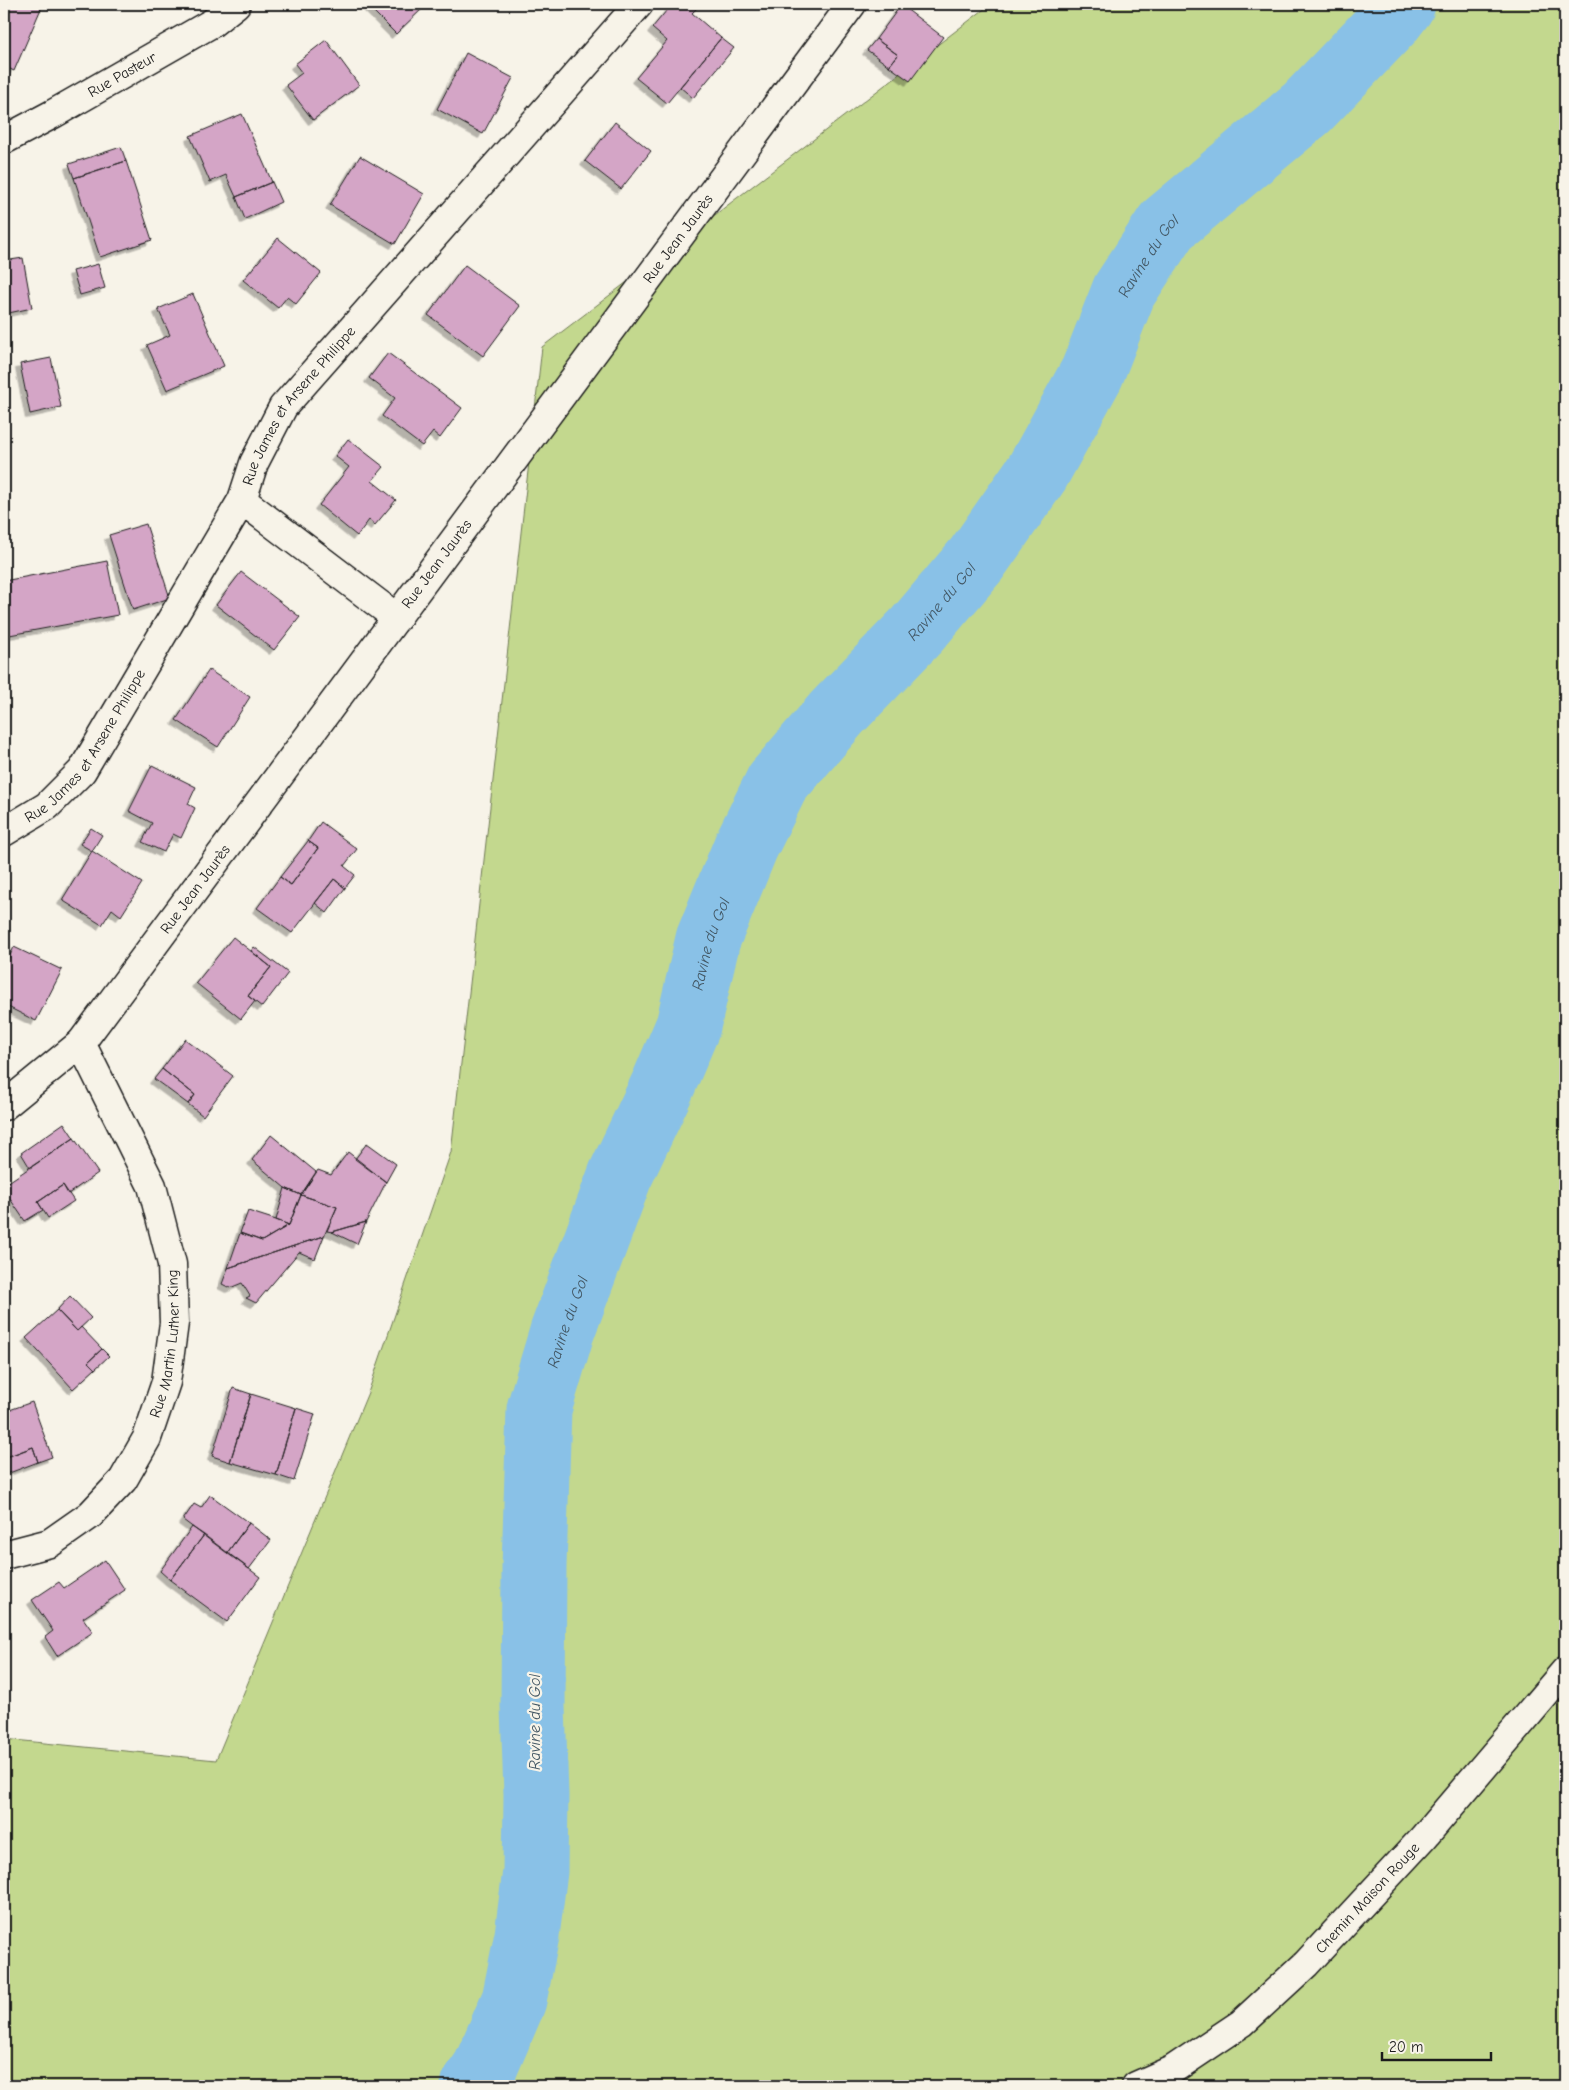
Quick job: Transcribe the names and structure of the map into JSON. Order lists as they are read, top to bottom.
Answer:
{
  "streets": {
    "street": [
      "Rue Pasteur",
      "Rue Jean Jaurès",
      "Rue James et Arsene Philippe",
      "Rue Martin Luther King",
      "Chemin Maison Rouge"
    ]
  },
  "crossings": [
    ["Rue Jean Jaurès", "Rue Martin Luther King"]
  ],
  "water": ["Ravine du Gol"],
  "scale_bar": "20 m"
}
